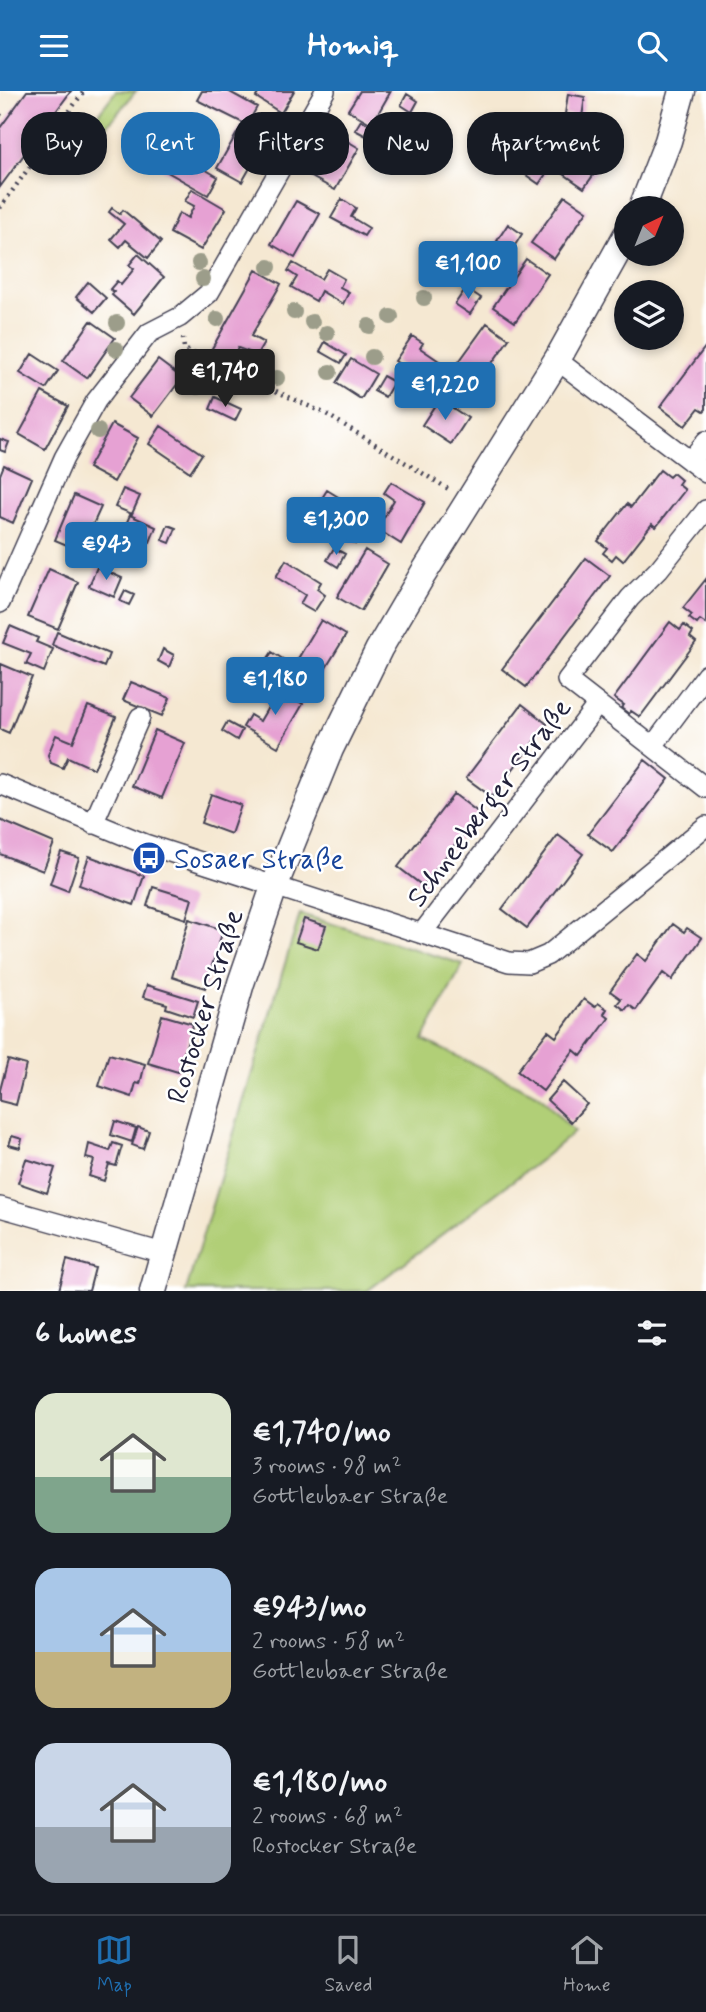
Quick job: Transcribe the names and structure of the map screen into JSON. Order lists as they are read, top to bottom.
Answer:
{
  "streets": {
    "main road": ["Rostocker Straße"],
    "street": ["Schneeberger Straße"]
  },
  "places": {
    "bus stop": ["Sosaer Straße"]
  },
  "north": "top right",
  "page": {
    "header": "Homiq",
    "chip": [
      "Buy",
      "Rent",
      "Filters",
      "New",
      "Apartment"
    ],
    "price": [
      "€1,100",
      "€1,740",
      "€1,220",
      "€1,300",
      "€943",
      "€1,180"
    ],
    "heading": "6 homes",
    "list": [
      {
        "name": "€1,740/mo",
        "note": "3 rooms · 98 m² · Gottleubaer Straße"
      },
      {
        "name": "€943/mo",
        "note": "2 rooms · 58 m² · Gottleubaer Straße"
      },
      {
        "name": "€1,180/mo",
        "note": "2 rooms · 68 m² · Rostocker Straße"
      }
    ],
    "tabs": ["Map", "Saved", "Home"]
  }
}
